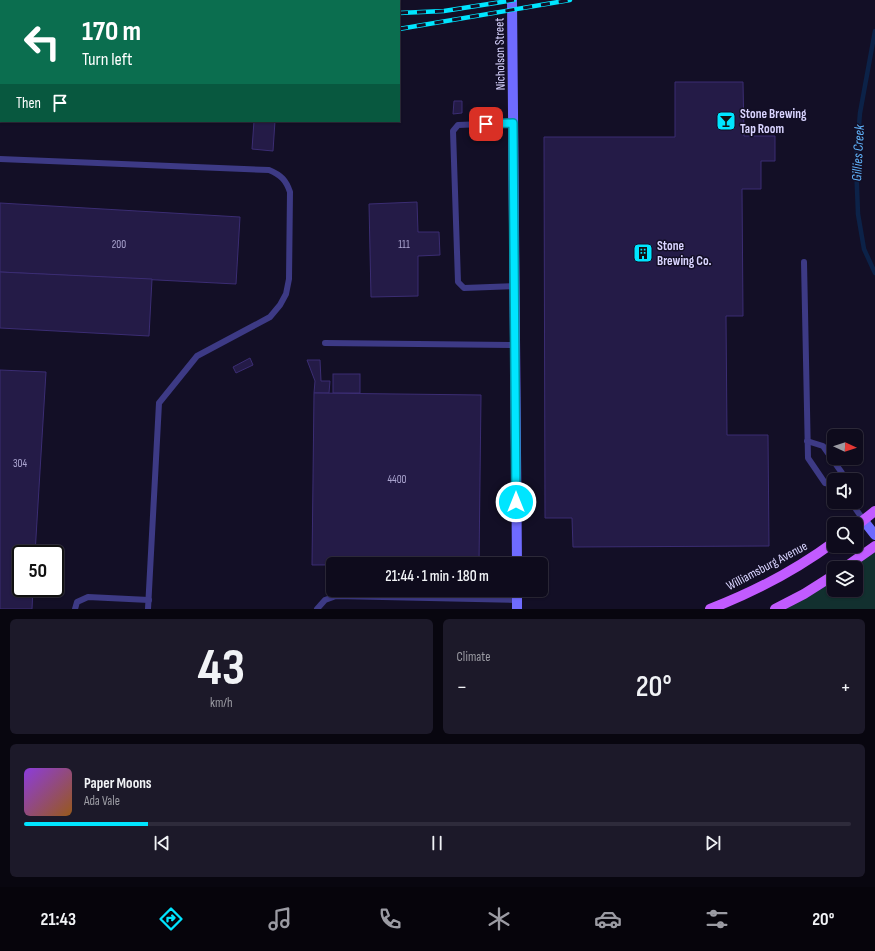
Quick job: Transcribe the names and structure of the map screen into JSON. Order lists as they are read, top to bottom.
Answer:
{
  "streets": {
    "main road": ["Nicholson Street", "Williamsburg Avenue"]
  },
  "water": ["Gillies Creek"],
  "places": {
    "bar": ["Stone Brewing Tap Room"],
    "building": ["Stone Brewing Co."]
  },
  "house_numbers": [
    "200",
    "111",
    "304",
    "4400"
  ],
  "north": "right",
  "page": {
    "turn": ["170 m", "Turn left"],
    "then": "Then",
    "limit": "50",
    "trip": "21:44 · 1 min · 180 m",
    "tile": [
      ["43", "km/h"],
      "Climate"
    ],
    "heat": ["−", "20°", "+"],
    "song": ["Paper Moons", "Ada Vale"],
    "tabs": ["21:43", "20°"]
  }
}
